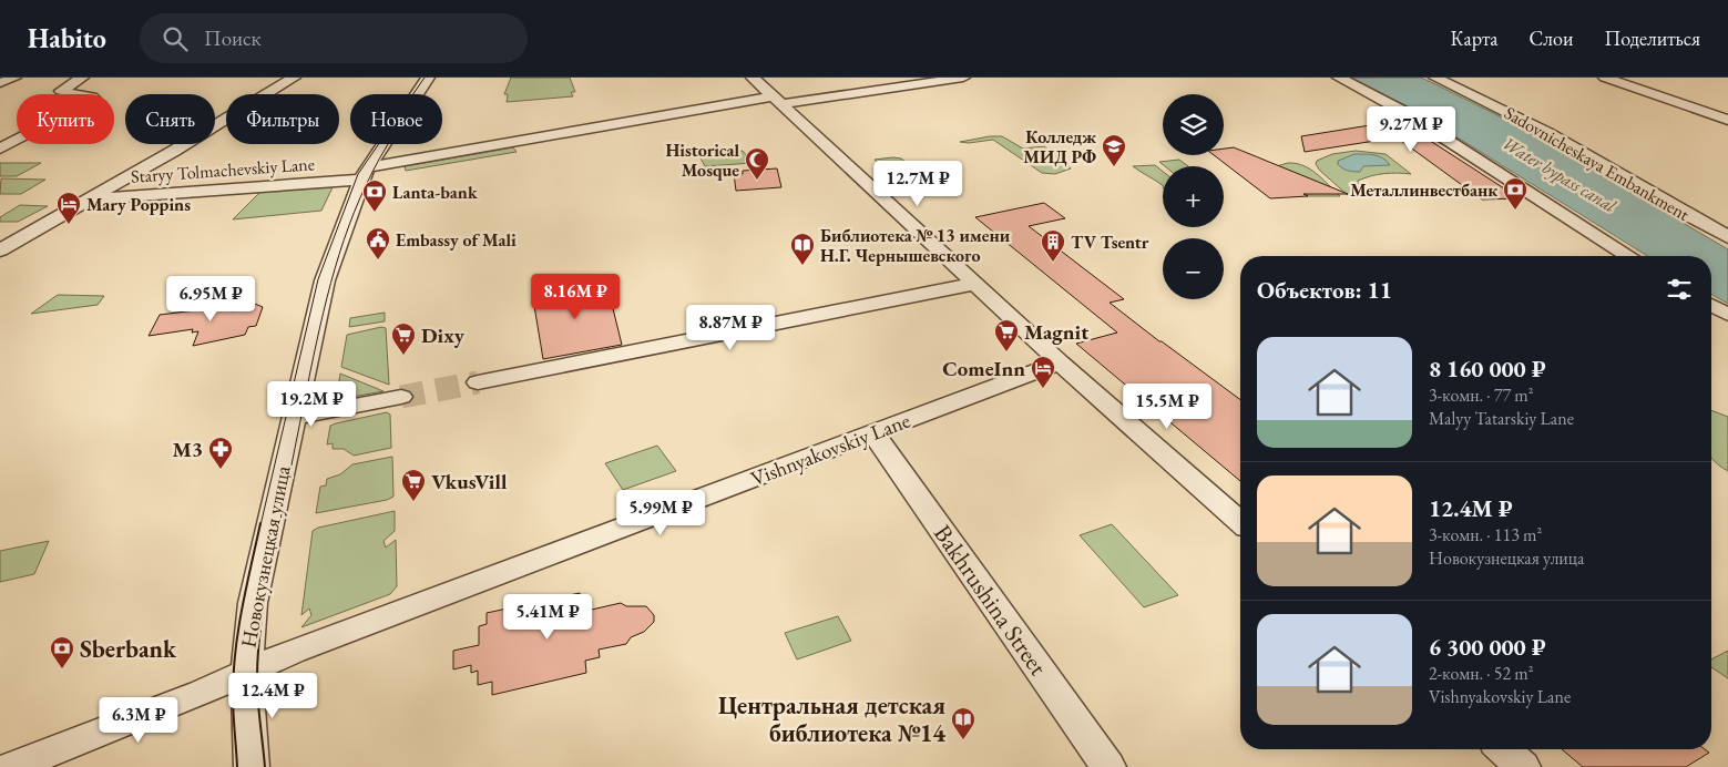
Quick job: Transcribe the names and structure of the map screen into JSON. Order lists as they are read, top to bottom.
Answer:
{
  "streets": {
    "street": [
      "Sadovnicheskaya Embankment",
      "Staryy Tolmachevskiy Lane",
      "Vishnyakovskiy Lane",
      "Новокузнецкая улица",
      "Bakhrushina Street"
    ]
  },
  "crossings": [
    ["Staryy Tolmachevskiy Lane", "Новокузнецкая улица"],
    ["Vishnyakovskiy Lane", "Новокузнецкая улица"],
    ["Vishnyakovskiy Lane", "Bakhrushina Street"]
  ],
  "water": ["Water bypass canal"],
  "places": {
    "school or university": ["Колледж МИД РФ"],
    "mosque": ["Historical Mosque"],
    "bank": ["Металлинвестбанк", "Lanta-bank", "Sberbank"],
    "hotel": ["Mary Poppins", "ComeInn"],
    "public building": ["Embassy of Mali"],
    "building": ["TV Tsentr"],
    "library": ["Библиотека № 13 имени Н.Г. Чернышевского", "Центральная детская библиотека №14"],
    "supermarket": ["Magnit", "Dixy", "VkusVill"],
    "pharmacy": ["М3"]
  },
  "page": {
    "header": "Habito",
    "search": "Поиск",
    "nav": ["Карта", "Слои", "Поделиться"],
    "map_buttons": ["+", "−"],
    "chip": [
      "Купить",
      "Снять",
      "Фильтры",
      "Новое"
    ],
    "price": [
      "9.27M ₽",
      "12.7M ₽",
      "8.16M ₽",
      "6.95M ₽",
      "8.87M ₽",
      "19.2M ₽",
      "15.5M ₽",
      "5.99M ₽",
      "5.41M ₽",
      "12.4M ₽",
      "6.3M ₽"
    ],
    "heading": "Объектов: 11",
    "list": [
      {
        "name": "8 160 000 ₽",
        "note": "3-комн. · 77 m² · Malyy Tatarskiy Lane"
      },
      {
        "name": "12.4M ₽",
        "note": "3-комн. · 113 m² · Новокузнецкая улица"
      },
      {
        "name": "6 300 000 ₽",
        "note": "2-комн. · 52 m² · Vishnyakovskiy Lane"
      }
    ]
  }
}
